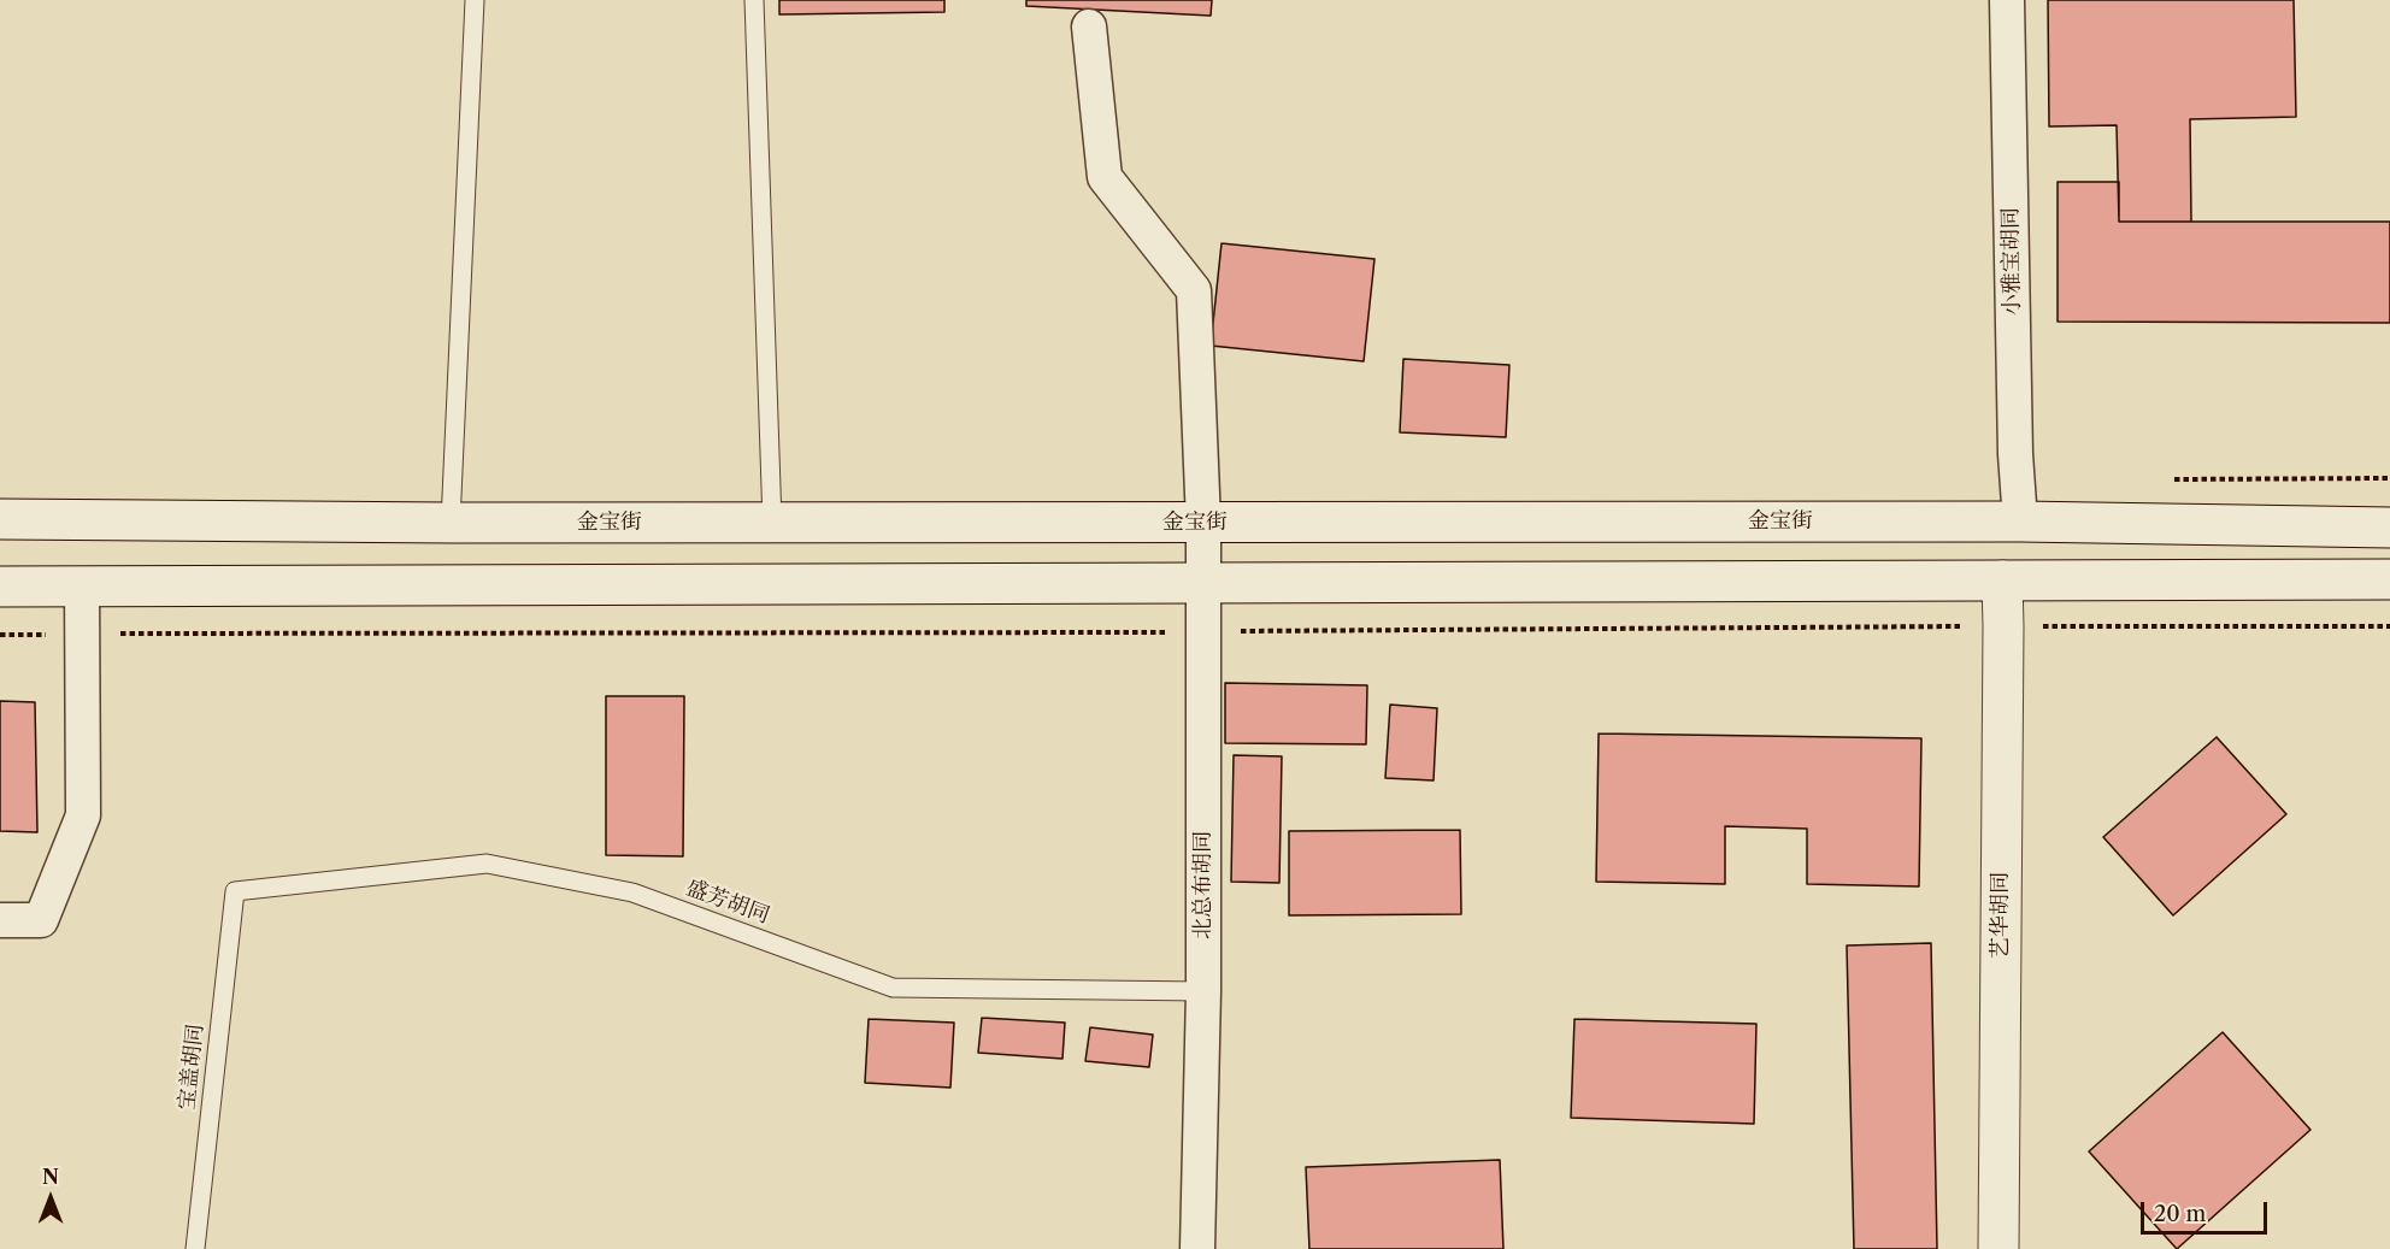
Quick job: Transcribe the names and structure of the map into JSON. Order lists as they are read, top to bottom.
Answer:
{
  "streets": {
    "main road": ["金宝街", "艺华胡同"],
    "street": ["小雅宝胡同", "北总布胡同"],
    "lane": ["盛芳胡同", "宝盖胡同"]
  },
  "crossings": [
    ["小雅宝胡同", "金宝街"],
    ["金宝街", "北总布胡同"],
    ["北总布胡同", "盛芳胡同"],
    ["盛芳胡同", "宝盖胡同"]
  ],
  "scale_bar": "20 m",
  "north": "top"
}
